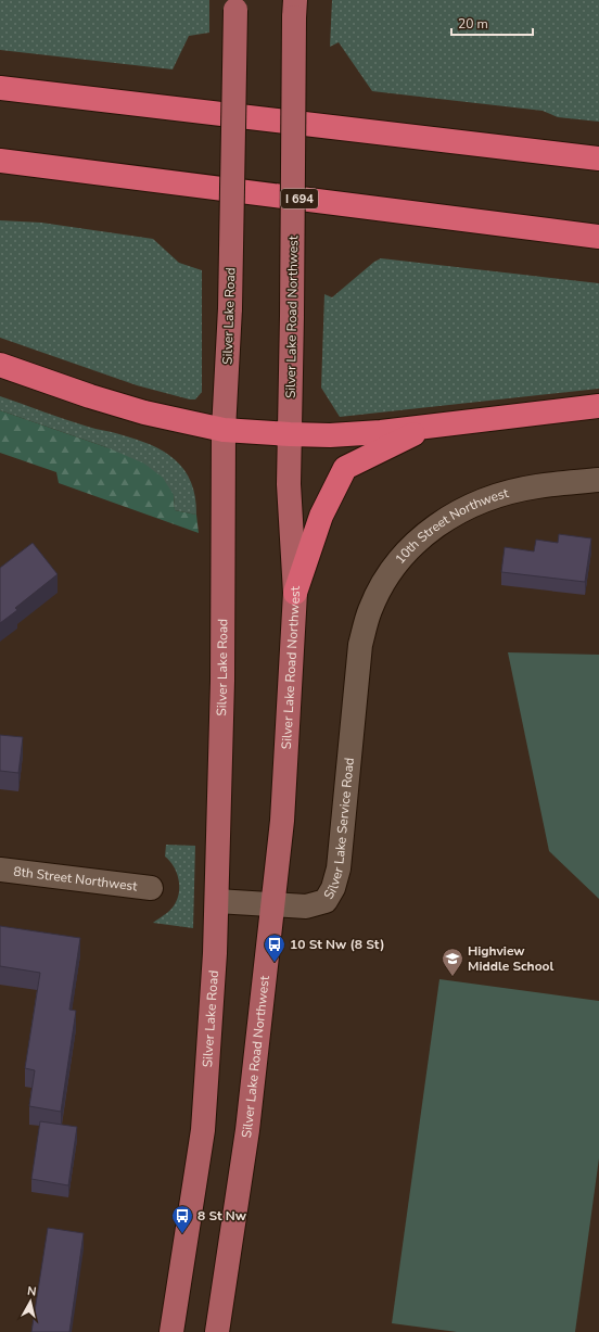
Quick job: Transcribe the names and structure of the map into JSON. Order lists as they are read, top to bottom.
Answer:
{
  "streets": {
    "highway": ["I 694"],
    "main road": ["Silver Lake Road", "Silver Lake Road Northwest"],
    "street": ["10th Street Northwest", "Silver Lake Service Road", "8th Street Northwest"]
  },
  "crossings": [
    ["Silver Lake Road", "Silver Lake Service Road"],
    ["Silver Lake Road Northwest", "Silver Lake Service Road"],
    ["10th Street Northwest", "Silver Lake Service Road"]
  ],
  "places": {
    "bus stop": ["10 St Nw (8 St)", "8 St Nw"],
    "school or university": ["Highview Middle School"]
  },
  "scale_bar": "20 m",
  "north": "top"
}
